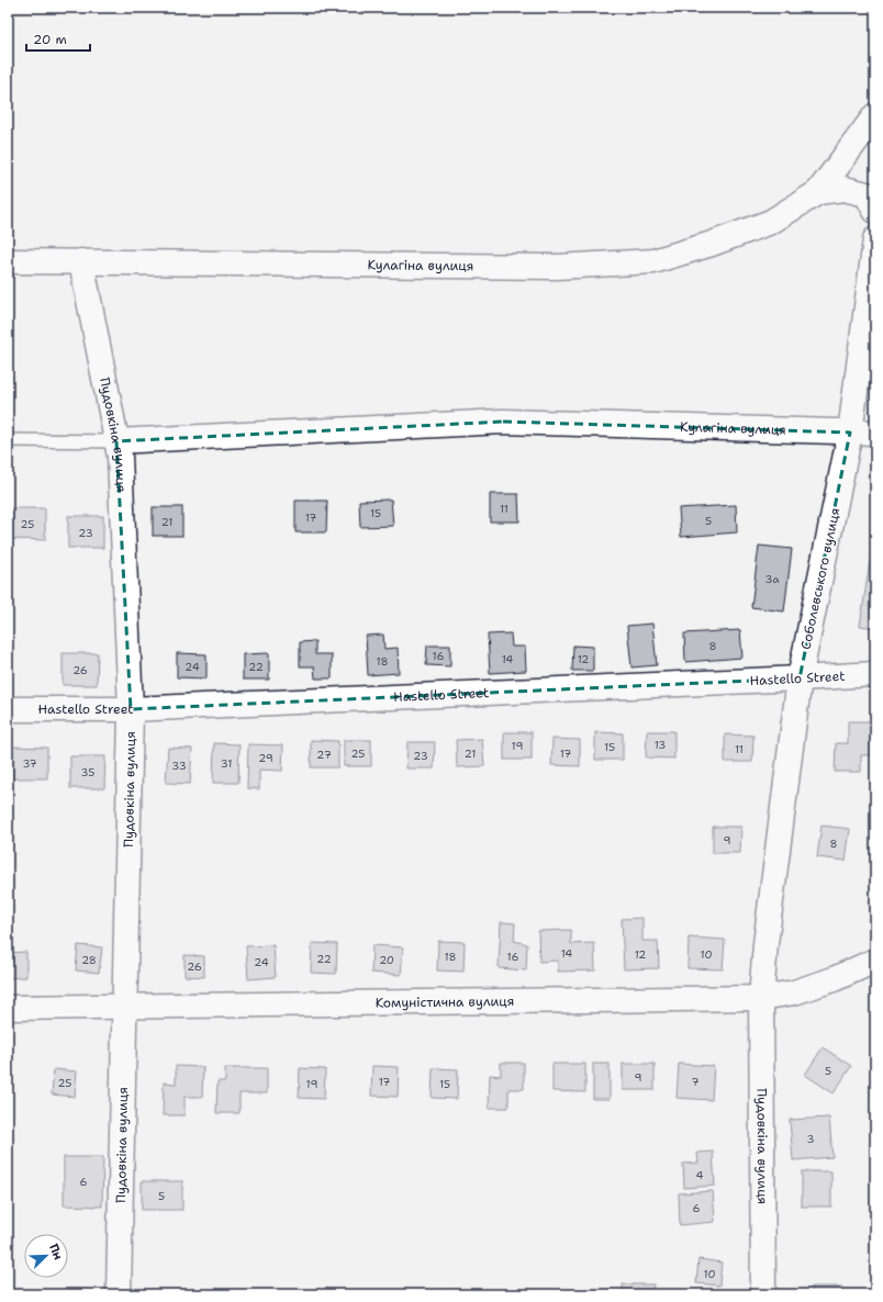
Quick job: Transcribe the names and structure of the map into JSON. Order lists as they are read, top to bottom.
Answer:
{
  "streets": {
    "street": [
      "Кулагіна вулиця",
      "Пудовкіна вулиця",
      "Соболевського вулиця",
      "Hastello Street",
      "Комуністична вулиця"
    ]
  },
  "crossings": [
    ["Кулагіна вулиця", "Пудовкіна вулиця"],
    ["Кулагіна вулиця", "Соболевського вулиця"],
    ["Пудовкіна вулиця", "Соболевського вулиця"],
    ["Пудовкіна вулиця", "Hastello Street"],
    ["Пудовкіна вулиця", "Комуністична вулиця"],
    ["Соболевського вулиця", "Hastello Street"],
    ["Соболевського вулиця", "Комуністична вулиця"]
  ],
  "house_numbers": [
    "11",
    "15",
    "17",
    "5",
    "21",
    "25",
    "23",
    "3а",
    "8",
    "16",
    "14",
    "12",
    "18",
    "24",
    "22",
    "26",
    "13",
    "19",
    "15",
    "11",
    "25",
    "21",
    "17",
    "27",
    "23",
    "29",
    "37",
    "31",
    "33",
    "35",
    "9",
    "8",
    "14",
    "12",
    "10",
    "18",
    "16",
    "22",
    "28",
    "20",
    "24",
    "26",
    "5",
    "9",
    "17",
    "7",
    "25",
    "19",
    "15",
    "3",
    "4",
    "6",
    "5",
    "6",
    "10"
  ],
  "scale_bar": "20 m",
  "north": "top right"
}
